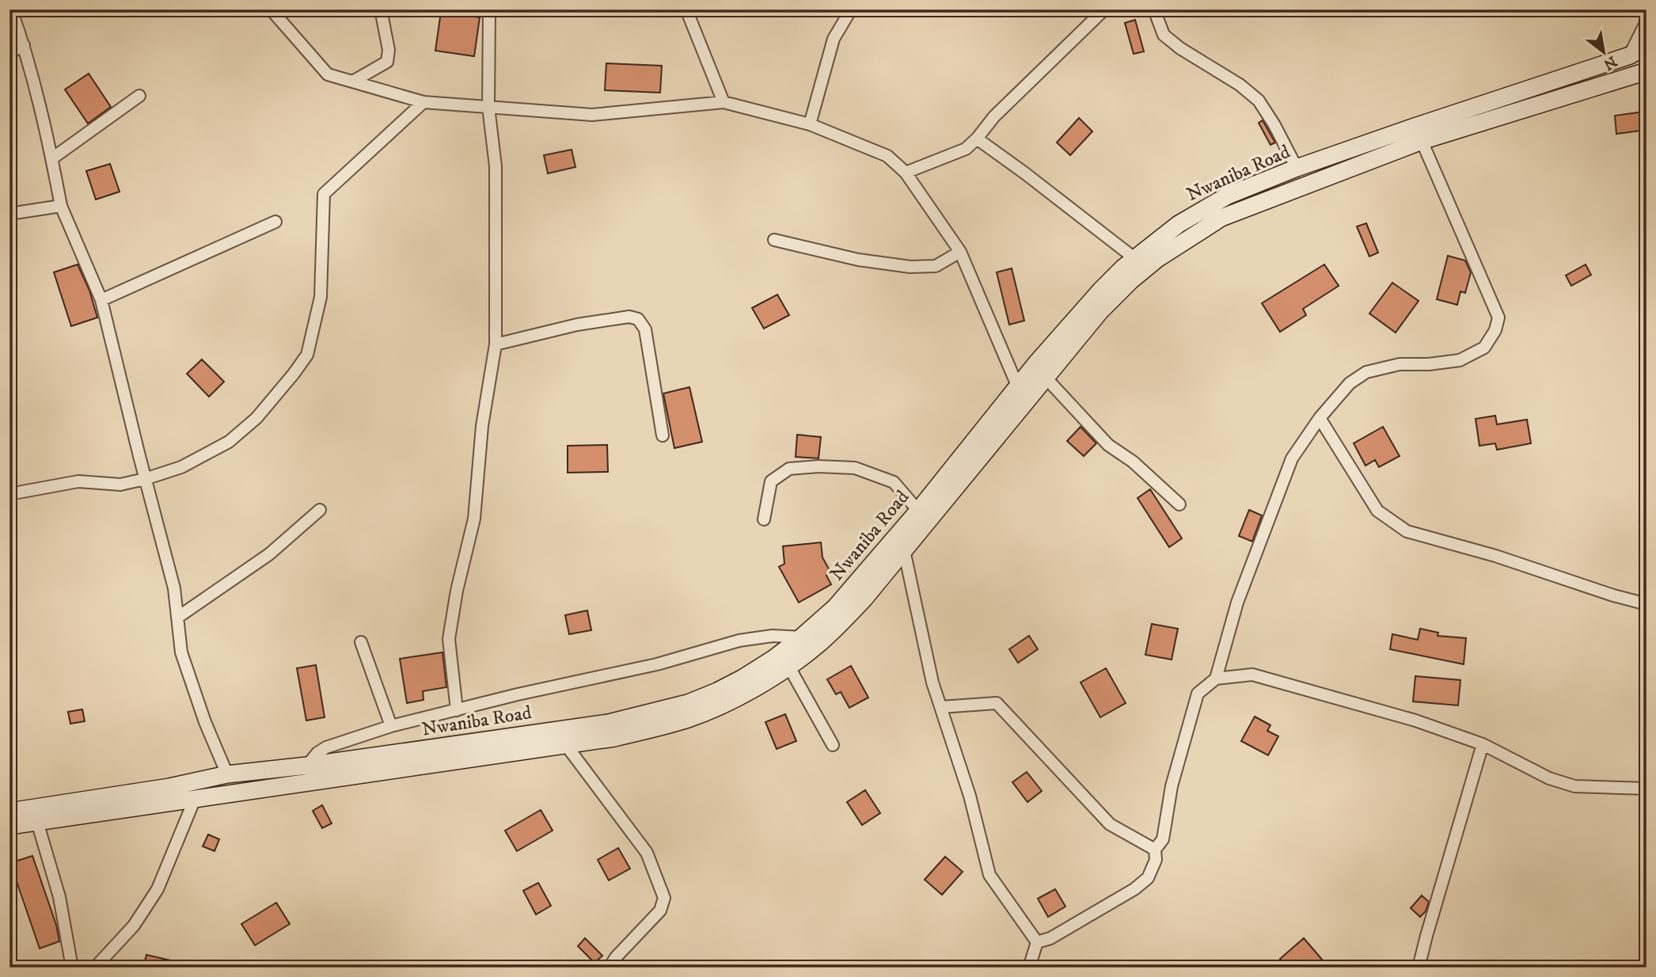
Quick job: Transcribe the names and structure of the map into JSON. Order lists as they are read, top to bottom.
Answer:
{
  "streets": {
    "main road": ["Nwaniba Road"]
  },
  "north": "bottom right"
}
